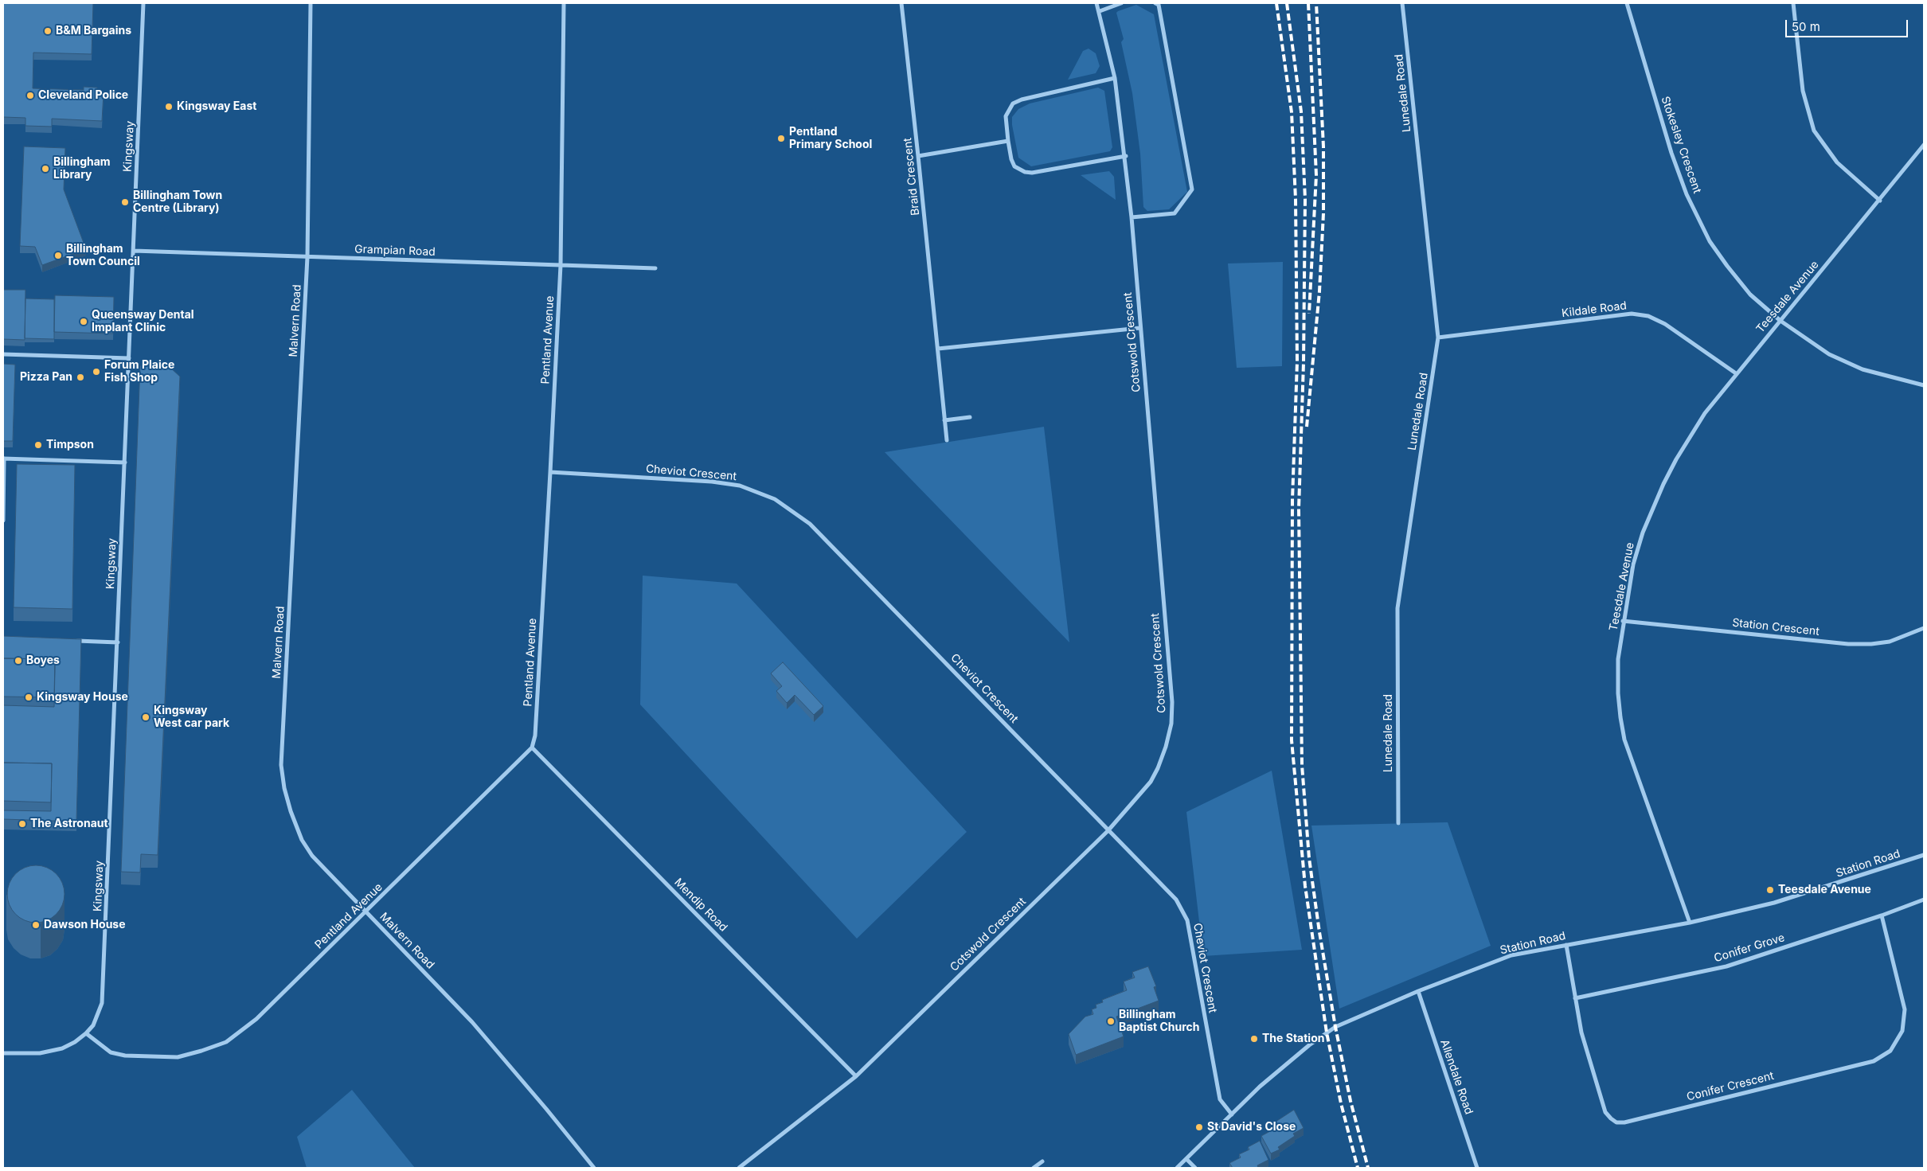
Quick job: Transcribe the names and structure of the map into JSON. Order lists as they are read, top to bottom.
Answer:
{
  "streets": {
    "street": [
      "Lunedale Road",
      "Stokesley Crescent",
      "Kingsway",
      "Braid Crescent",
      "Grampian Road",
      "Teesdale Avenue",
      "Kildale Road",
      "Malvern Road",
      "Pentland Avenue",
      "Cotswold Crescent",
      "Cheviot Crescent",
      "Station Crescent",
      "Station Road",
      "Mendip Road",
      "Conifer Grove",
      "Allendale Road",
      "Conifer Crescent"
    ]
  },
  "crossings": [
    ["Lunedale Road", "Kildale Road"],
    ["Stokesley Crescent", "Teesdale Avenue"],
    ["Kingsway", "Grampian Road"],
    ["Kingsway", "Pentland Avenue"],
    ["Grampian Road", "Malvern Road"],
    ["Grampian Road", "Pentland Avenue"],
    ["Teesdale Avenue", "Kildale Road"],
    ["Teesdale Avenue", "Station Crescent"],
    ["Teesdale Avenue", "Station Road"],
    ["Malvern Road", "Pentland Avenue"],
    ["Pentland Avenue", "Cheviot Crescent"],
    ["Pentland Avenue", "Mendip Road"],
    ["Cotswold Crescent", "Cheviot Crescent"],
    ["Cotswold Crescent", "Mendip Road"],
    ["Cheviot Crescent", "Station Road"],
    ["Station Road", "Allendale Road"],
    ["Station Road", "Conifer Crescent"],
    ["Conifer Grove", "Conifer Crescent"]
  ],
  "places": [
    "B&M Bargains",
    "Cleveland Police",
    "Kingsway East",
    "Pentland Primary School",
    "Billingham Library",
    "Billingham Town Centre (Library)",
    "Billingham Town Council",
    "Queensway Dental Implant Clinic",
    "Forum Plaice Fish Shop",
    "Pizza Pan",
    "Timpson",
    "Boyes",
    "Kingsway House",
    "Kingsway West car park",
    "The Astronaut",
    "Teesdale Avenue",
    "Dawson House",
    "Billingham Baptist Church",
    "The Station",
    "St David's Close"
  ],
  "scale_bar": "50 m"
}
